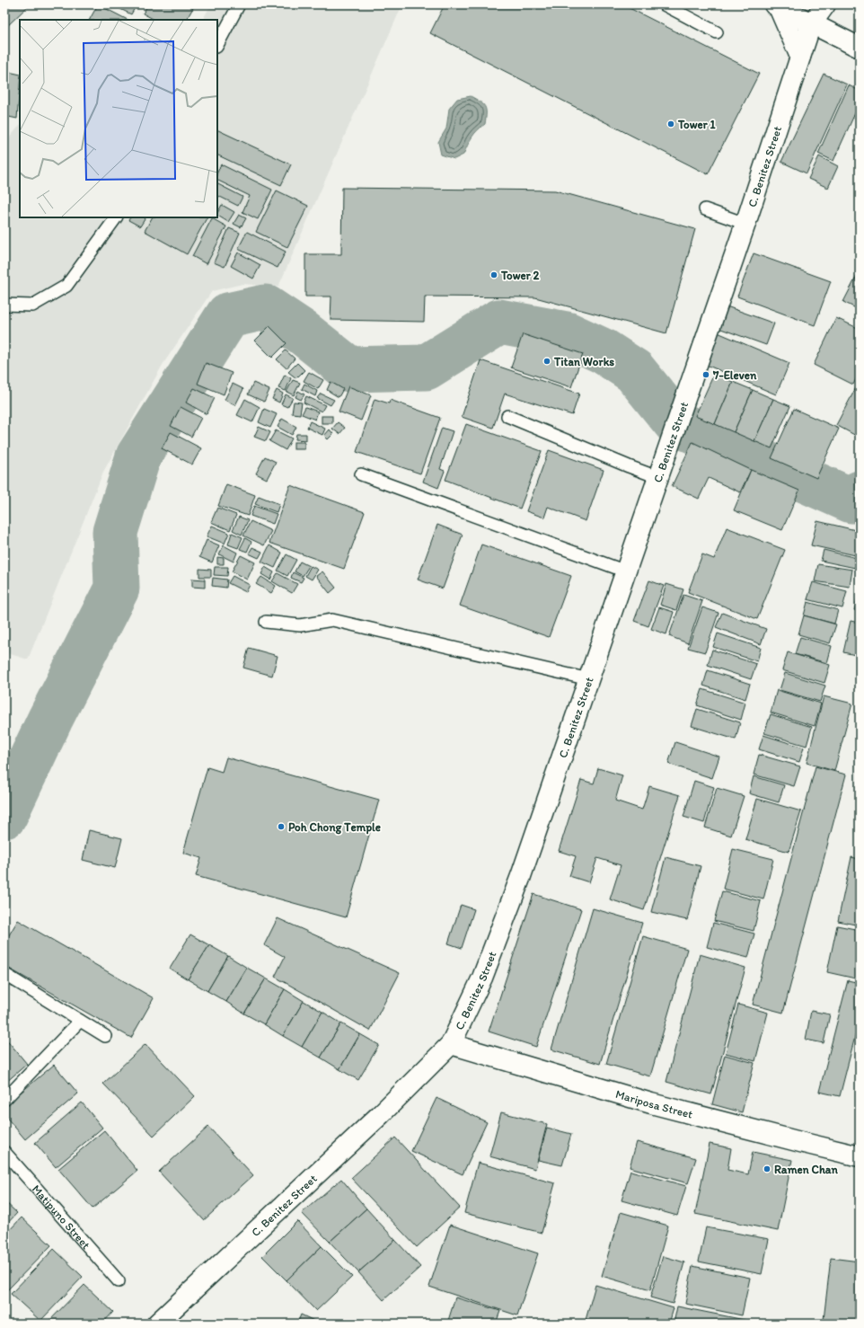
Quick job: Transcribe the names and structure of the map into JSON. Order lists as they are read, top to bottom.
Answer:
{
  "streets": {
    "main road": ["C. Benitez Street", "Mariposa Street"],
    "lane": ["Matipuno Street"]
  },
  "crossings": [
    ["C. Benitez Street", "Mariposa Street"]
  ],
  "places": [
    "Tower 1",
    "Tower 2",
    "Titan Works",
    "7-Eleven",
    "Poh Chong Temple",
    "Ramen Chan"
  ]
}
